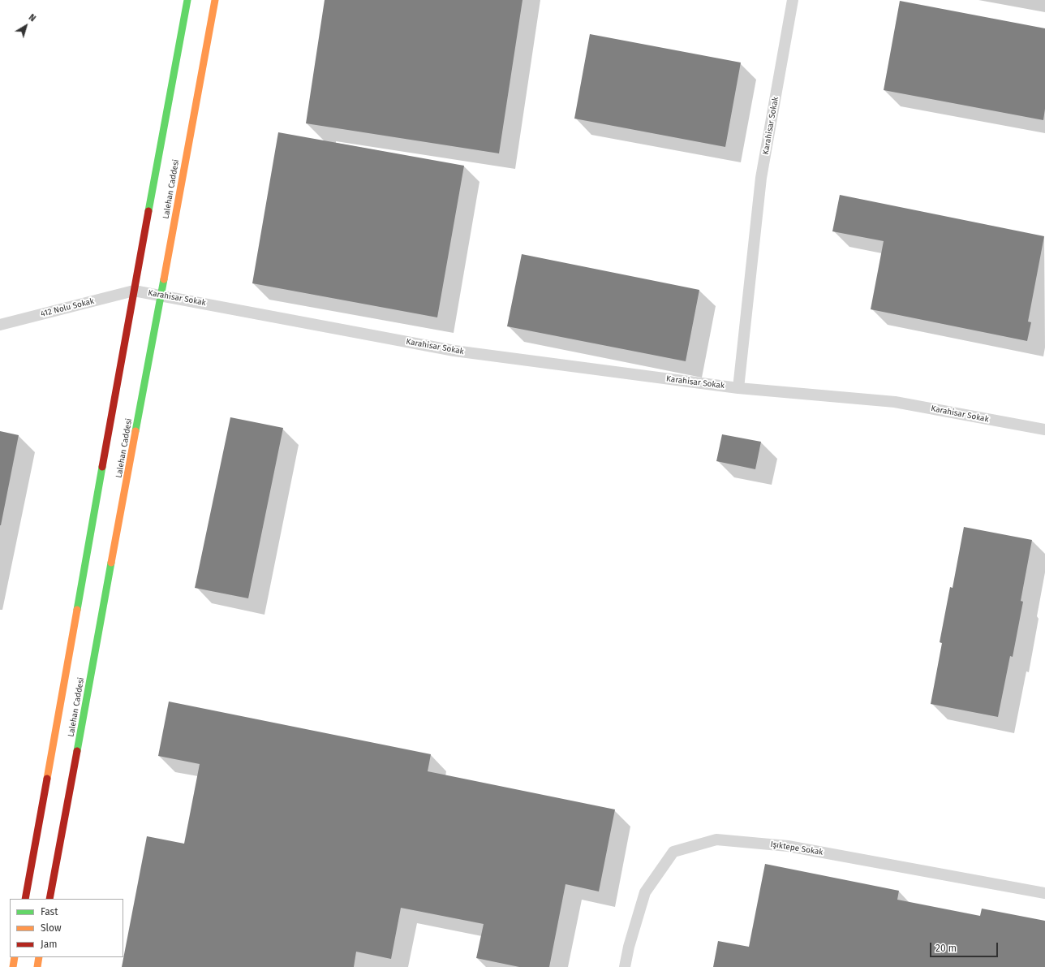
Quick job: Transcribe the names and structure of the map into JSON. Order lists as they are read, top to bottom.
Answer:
{
  "streets": {
    "street": ["Lalehan Caddesi"],
    "lane": ["Karahisar Sokak", "412 Nolu Sokak", "Işıktepe Sokak"]
  },
  "crossings": [
    ["Karahisar Sokak", "Lalehan Caddesi"],
    ["Karahisar Sokak", "412 Nolu Sokak"],
    ["Lalehan Caddesi", "412 Nolu Sokak"]
  ],
  "legend": ["Fast", "Slow", "Jam"],
  "scale_bar": "20 m",
  "north": "top right"
}
